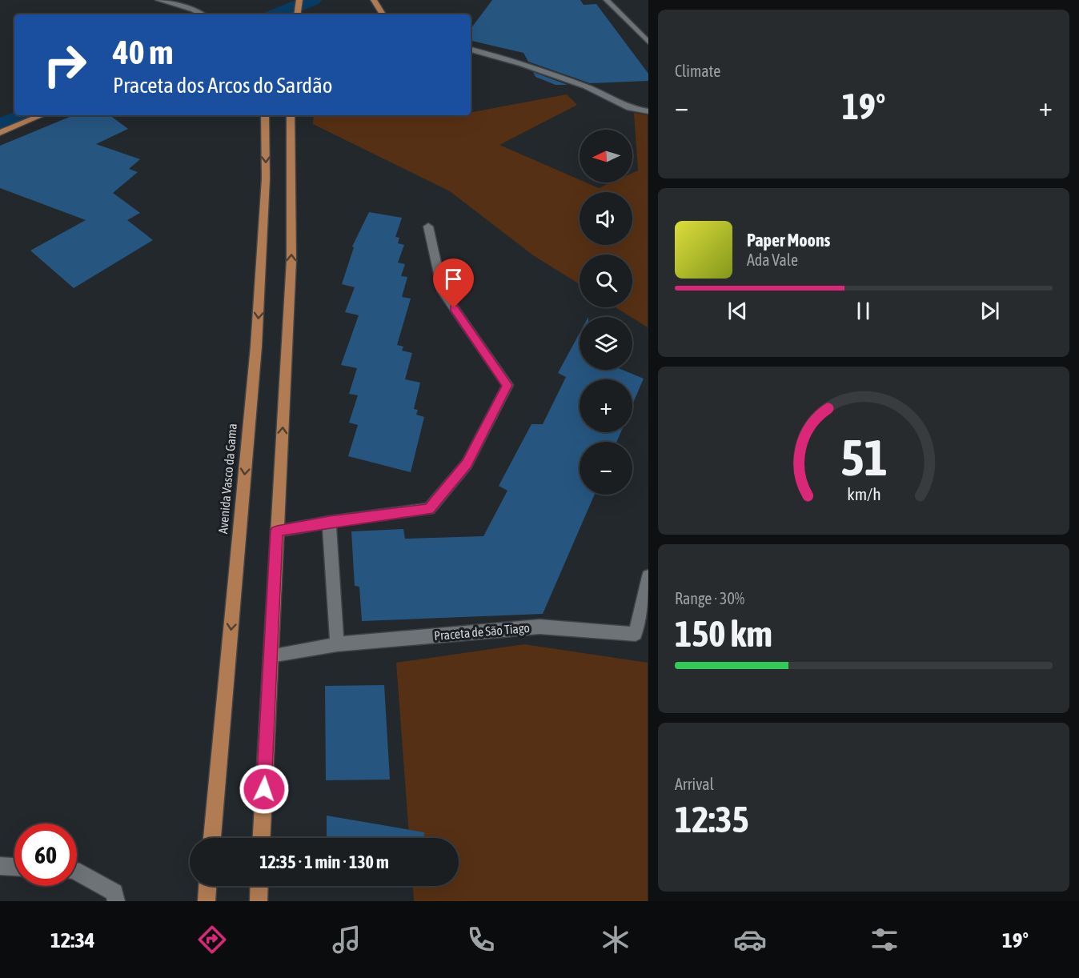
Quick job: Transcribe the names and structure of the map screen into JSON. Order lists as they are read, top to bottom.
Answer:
{
  "streets": {
    "main road": ["Avenida Vasco da Gama"],
    "street": ["Praceta de São Tiago"]
  },
  "north": "left",
  "page": {
    "tile": [
      "Climate",
      ["Range · 30%", "150 km"],
      ["Arrival", "12:35"]
    ],
    "turn": ["40 m", "Praceta dos Arcos do Sardão"],
    "heat": ["−", "19°", "+"],
    "map_buttons": ["+", "−"],
    "song": ["Paper Moons", "Ada Vale"],
    "limit": "60",
    "trip": "12:35 · 1 min · 130 m",
    "tabs": ["12:34", "19°"],
    "gauge": ["51", "km/h"]
  }
}
